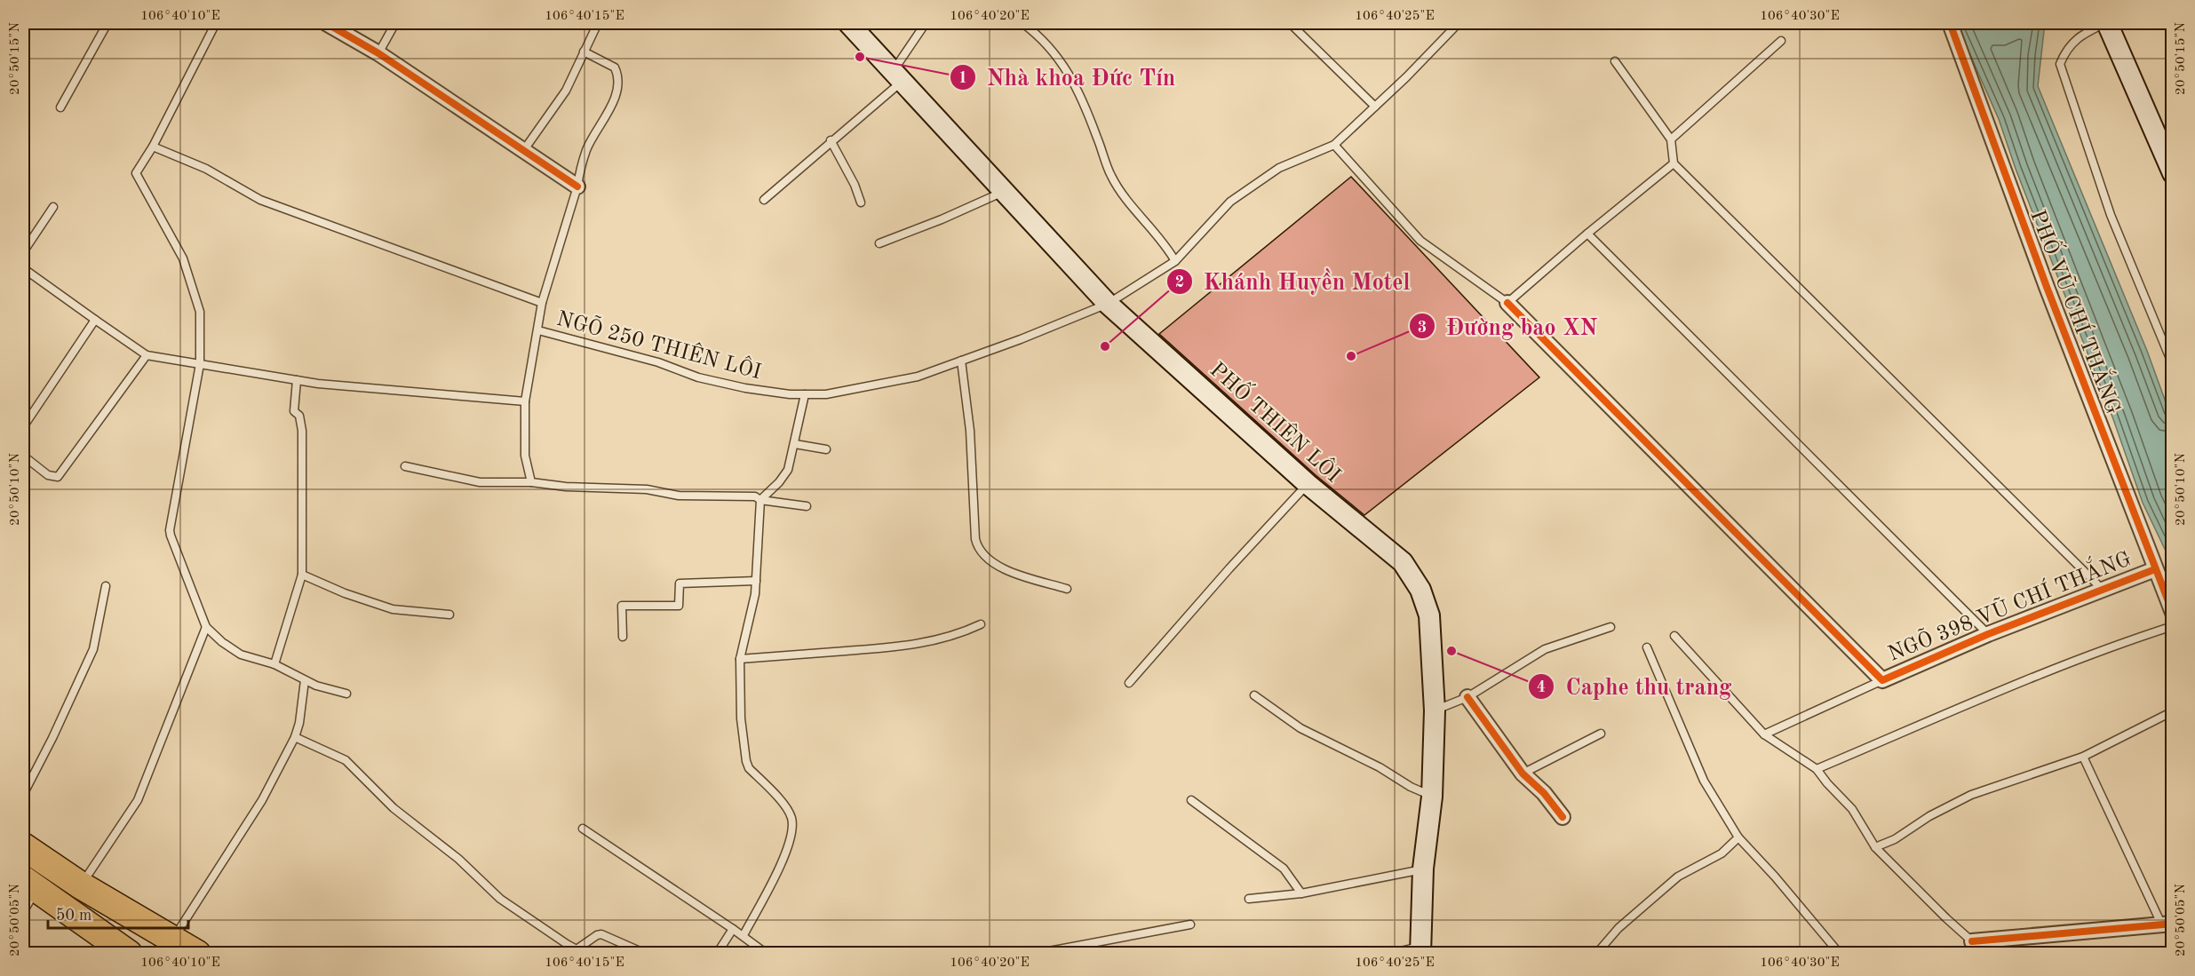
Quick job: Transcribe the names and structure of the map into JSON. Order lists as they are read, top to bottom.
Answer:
{
  "streets": {
    "main road": ["PHỐ THIÊN LÔI"],
    "street": ["PHỐ VŨ CHÍ THẮNG", "NGÕ 398 VŨ CHÍ THẮNG"],
    "lane": ["NGÕ 250 THIÊN LÔI"]
  },
  "crossings": [
    ["PHỐ VŨ CHÍ THẮNG", "NGÕ 398 VŨ CHÍ THẮNG"],
    ["NGÕ 250 THIÊN LÔI", "PHỐ THIÊN LÔI"]
  ],
  "places": [
    "Nhà khoa Đức Tín",
    "Khánh Huyền Motel",
    "Đường bao XN",
    "Caphe thu trang"
  ],
  "scale_bar": "50 m",
  "coordinates": [
    "106°40'10\"E",
    "106°40'15\"E",
    "106°40'20\"E",
    "106°40'25\"E",
    "106°40'30\"E",
    "20°50'15\"N",
    "20°50'10\"N",
    "20°50'05\"N"
  ]
}
